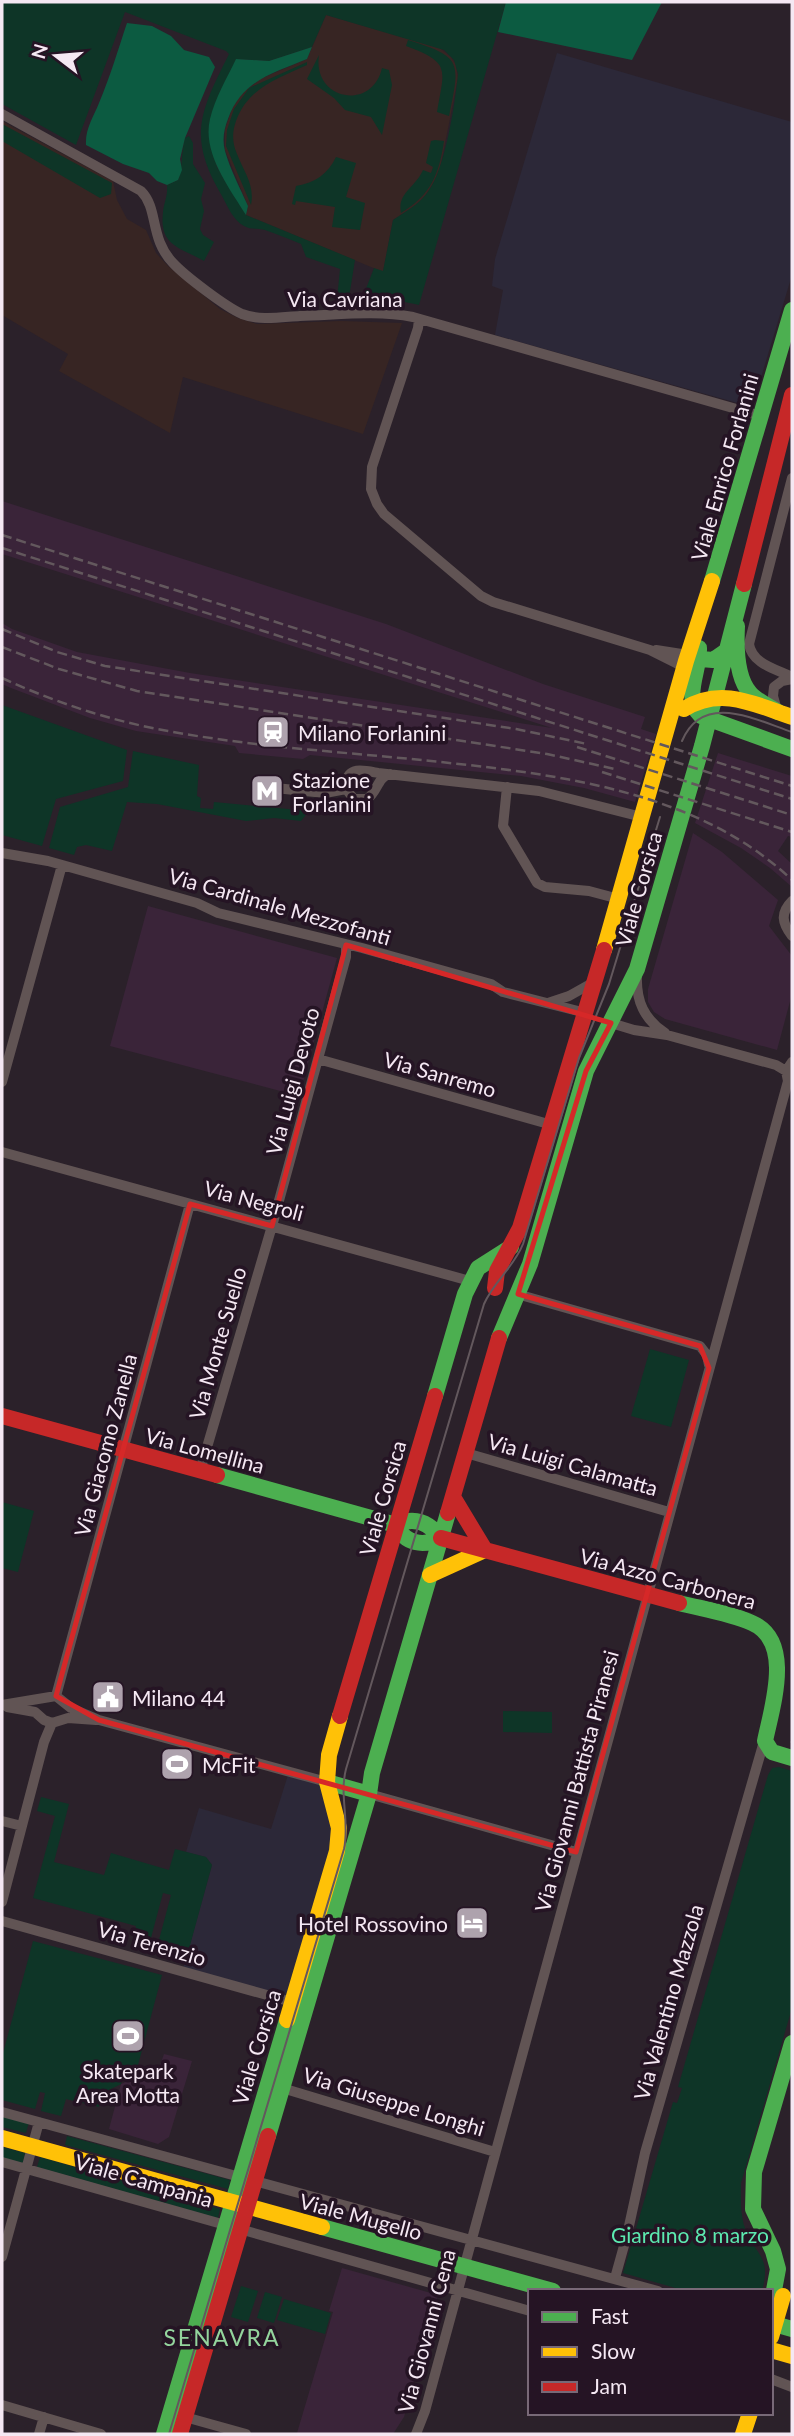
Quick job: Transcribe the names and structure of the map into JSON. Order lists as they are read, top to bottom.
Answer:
{
  "streets": {
    "main road": [
      "Viale Enrico Forlanini",
      "Viale Corsica",
      "Via Negroli",
      "Via Lomellina",
      "Via Azzo Carbonera",
      "Viale Campania",
      "Viale Mugello"
    ],
    "street": [
      "Via Cavriana",
      "Via Cardinale Mezzofanti",
      "Via Sanremo",
      "Via Luigi Devoto",
      "Via Monte Suello",
      "Via Giacomo Zanella",
      "Via Luigi Calamatta",
      "Via Giovanni Battista Piranesi",
      "Via Terenzio",
      "Via Valentino Mazzola",
      "Via Giuseppe Longhi",
      "Via Giovanni Cena"
    ]
  },
  "crossings": [
    ["Via Cavriana", "Viale Enrico Forlanini"],
    ["Viale Enrico Forlanini", "Viale Corsica"],
    ["Viale Corsica", "Via Cardinale Mezzofanti"],
    ["Viale Corsica", "Via Sanremo"],
    ["Viale Corsica", "Via Negroli"],
    ["Viale Corsica", "Via Lomellina"],
    ["Viale Corsica", "Via Luigi Calamatta"],
    ["Viale Corsica", "Via Azzo Carbonera"],
    ["Viale Corsica", "Via Terenzio"],
    ["Viale Corsica", "Via Giuseppe Longhi"],
    ["Viale Corsica", "Viale Campania"],
    ["Viale Corsica", "Viale Mugello"],
    ["Via Cardinale Mezzofanti", "Via Luigi Devoto"],
    ["Via Sanremo", "Via Luigi Devoto"],
    ["Via Luigi Devoto", "Via Negroli"],
    ["Via Luigi Devoto", "Via Monte Suello"],
    ["Via Negroli", "Via Monte Suello"],
    ["Via Negroli", "Via Giacomo Zanella"],
    ["Via Monte Suello", "Via Lomellina"],
    ["Via Giacomo Zanella", "Via Lomellina"],
    ["Via Lomellina", "Via Azzo Carbonera"],
    ["Via Luigi Calamatta", "Via Giovanni Battista Piranesi"],
    ["Via Azzo Carbonera", "Via Giovanni Battista Piranesi"],
    ["Via Azzo Carbonera", "Via Valentino Mazzola"],
    ["Via Giovanni Battista Piranesi", "Via Giuseppe Longhi"],
    ["Via Giovanni Battista Piranesi", "Viale Mugello"],
    ["Via Giovanni Battista Piranesi", "Via Giovanni Cena"],
    ["Via Valentino Mazzola", "Viale Mugello"],
    ["Viale Campania", "Viale Mugello"],
    ["Viale Mugello", "Via Giovanni Cena"]
  ],
  "districts": ["SENAVRA"],
  "parks": ["Giardino 8 marzo"],
  "places": {
    "station": ["Milano Forlanini"],
    "metro station": ["Stazione Forlanini"],
    "public building": ["Milano 44"],
    "sports": ["McFit", "Skatepark Area Motta"],
    "hotel": ["Hotel Rossovino"]
  },
  "legend": ["Fast", "Slow", "Jam"],
  "north": "left"
}
